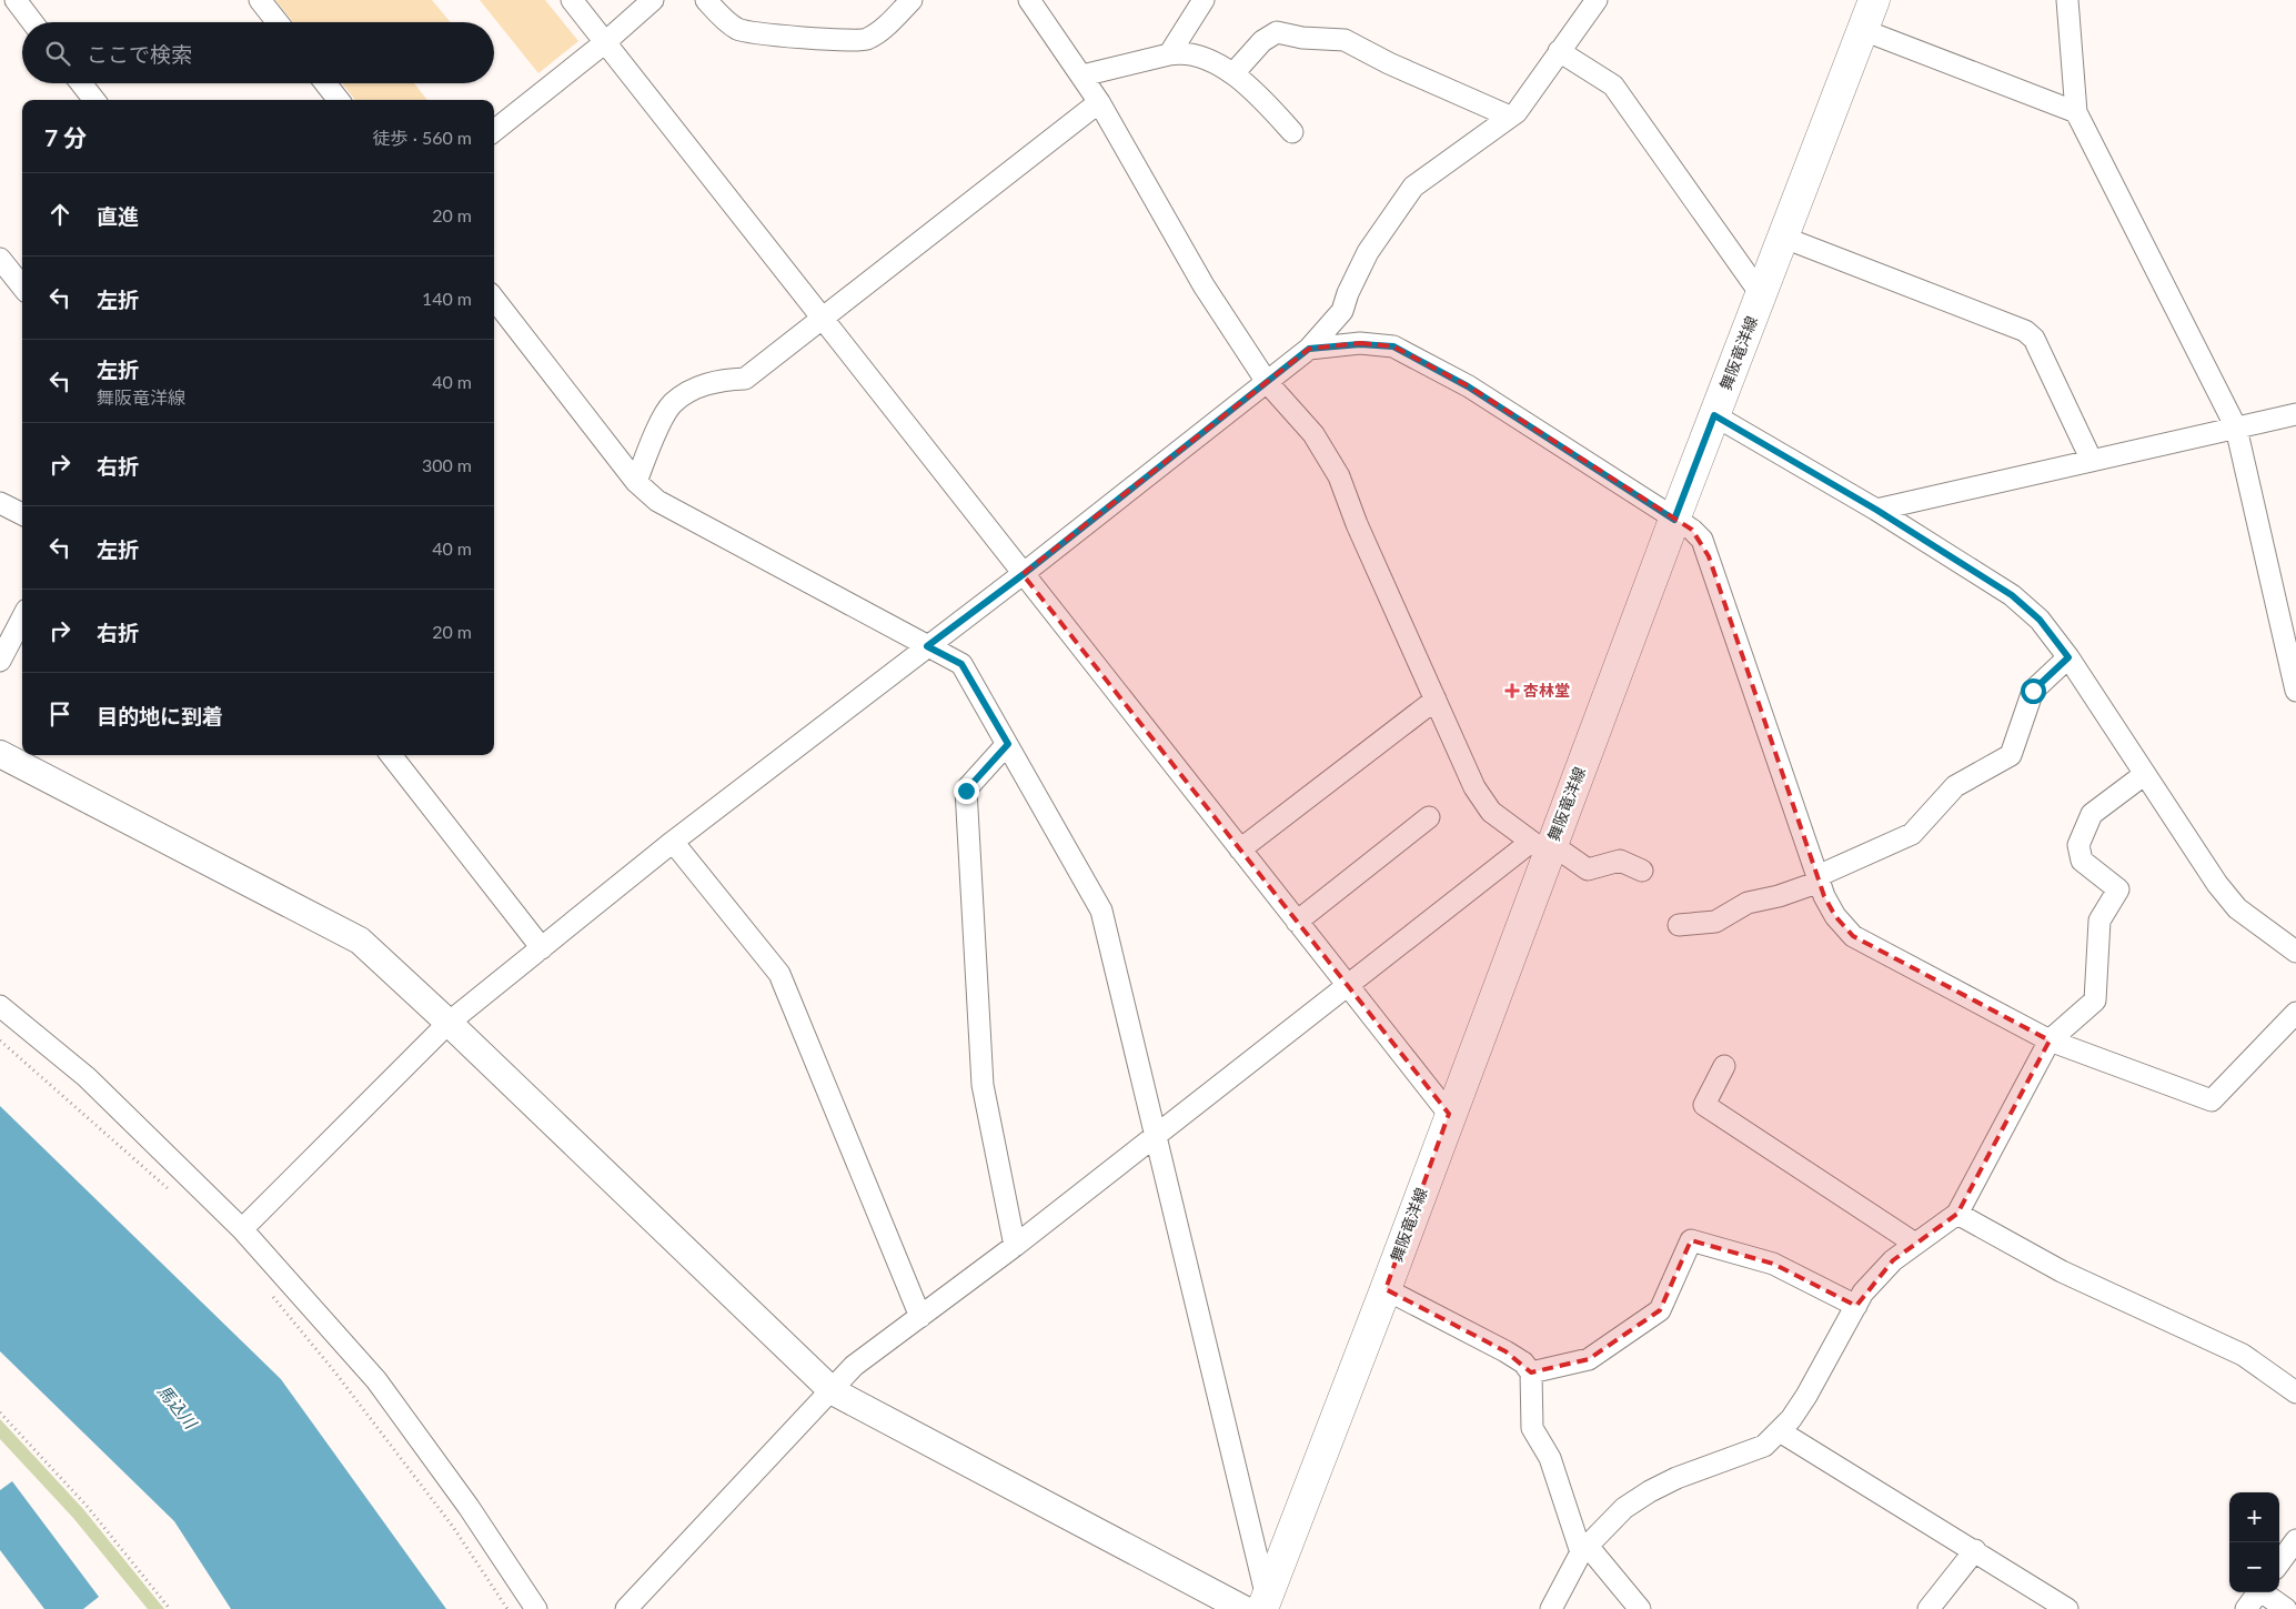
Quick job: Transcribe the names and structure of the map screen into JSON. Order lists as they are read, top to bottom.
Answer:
{
  "streets": {
    "main road": ["舞阪竜洋線"]
  },
  "water": ["馬込川"],
  "places": {
    "health": ["杏林堂"]
  },
  "page": {
    "search": "ここで検索",
    "heading": ["7 分", "徒歩 · 560 m"],
    "list": [
      ["直進", "20 m"],
      ["左折", "140 m"],
      ["左折", "舞阪竜洋線", "40 m"],
      ["右折", "300 m"],
      ["左折", "40 m"],
      ["右折", "20 m"],
      "目的地に到着"
    ],
    "map_buttons": ["+", "−"]
  }
}
